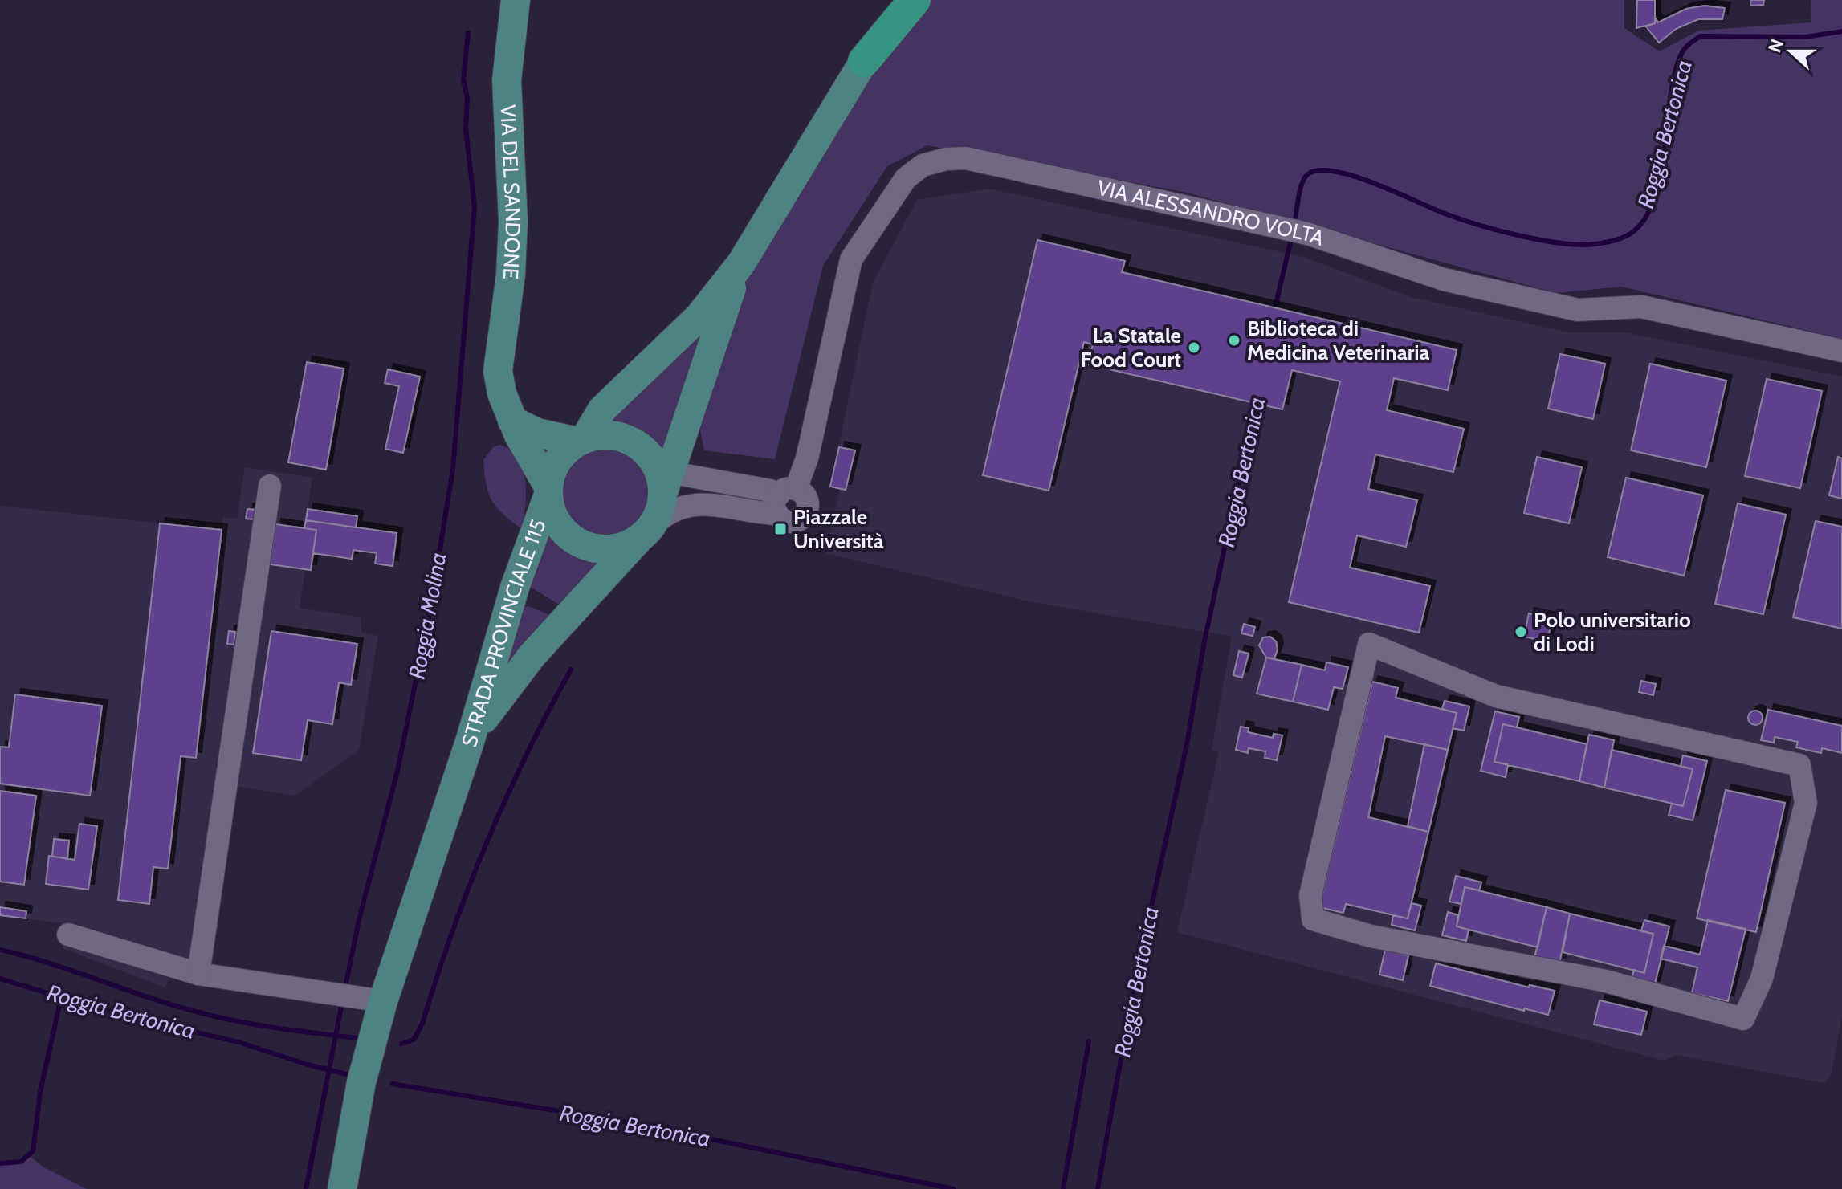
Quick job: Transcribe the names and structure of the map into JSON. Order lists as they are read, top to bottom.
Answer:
{
  "streets": {
    "main road": ["VIA DEL SANDONE", "STRADA PROVINCIALE 115"],
    "street": ["VIA ALESSANDRO VOLTA"]
  },
  "crossings": [
    ["VIA DEL SANDONE", "STRADA PROVINCIALE 115"]
  ],
  "water": ["Roggia Bertonica", "Roggia Molina"],
  "places": {
    "other": ["Biblioteca di Medicina Veterinaria", "La Statale Food Court", "Polo universitario di Lodi"],
    "transit": ["Piazzale Università"]
  },
  "north": "left"
}
